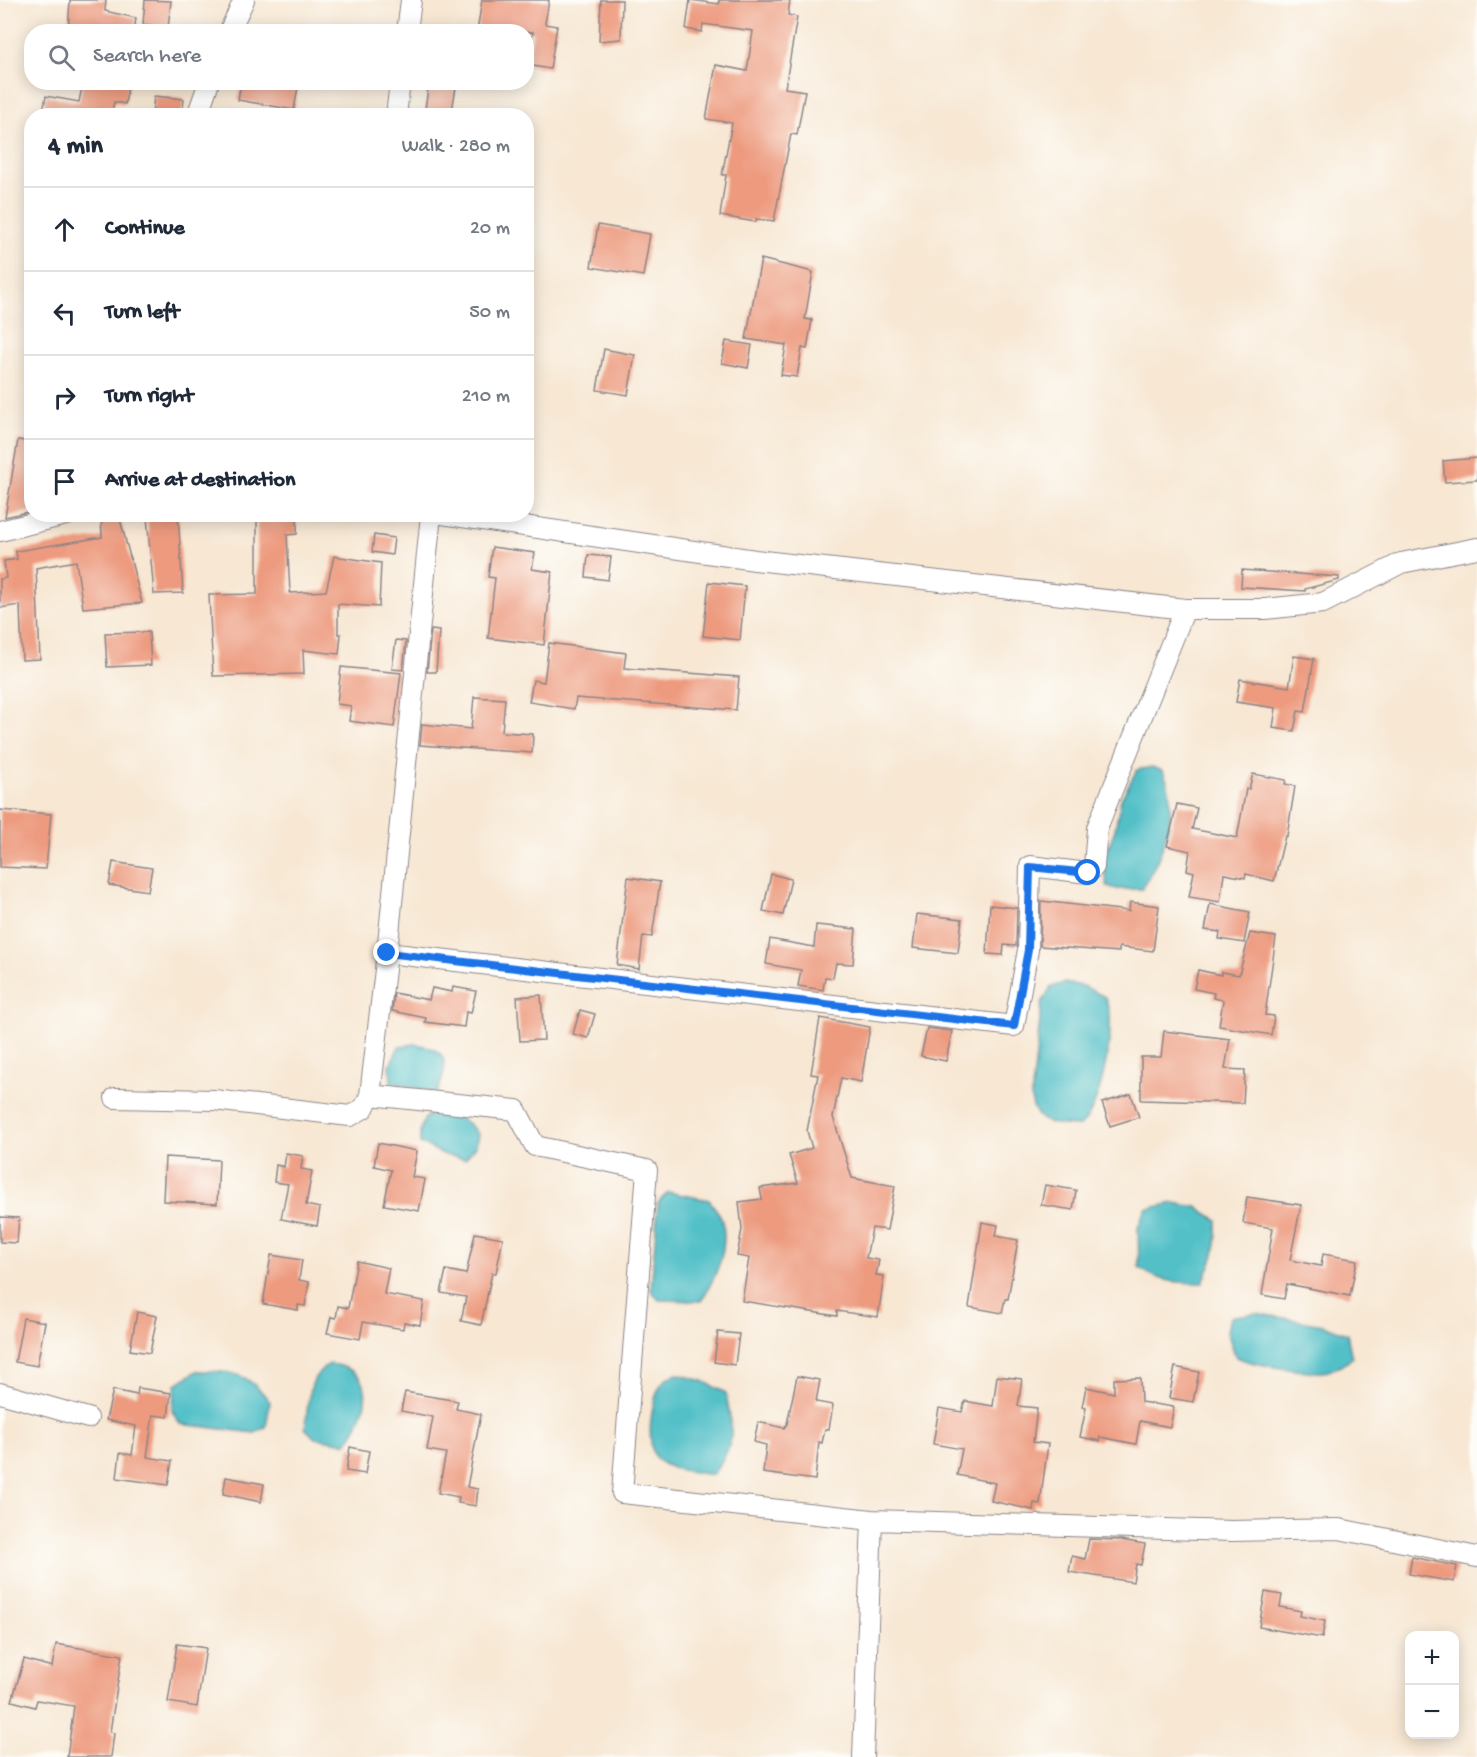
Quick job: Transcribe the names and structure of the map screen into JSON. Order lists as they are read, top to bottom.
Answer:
{
  "page": {
    "search": "Search here",
    "heading": ["4 min", "Walk · 280 m"],
    "list": [
      ["Continue", "20 m"],
      ["Turn left", "50 m"],
      ["Turn right", "210 m"],
      "Arrive at destination"
    ],
    "map_buttons": ["+", "−"]
  }
}
